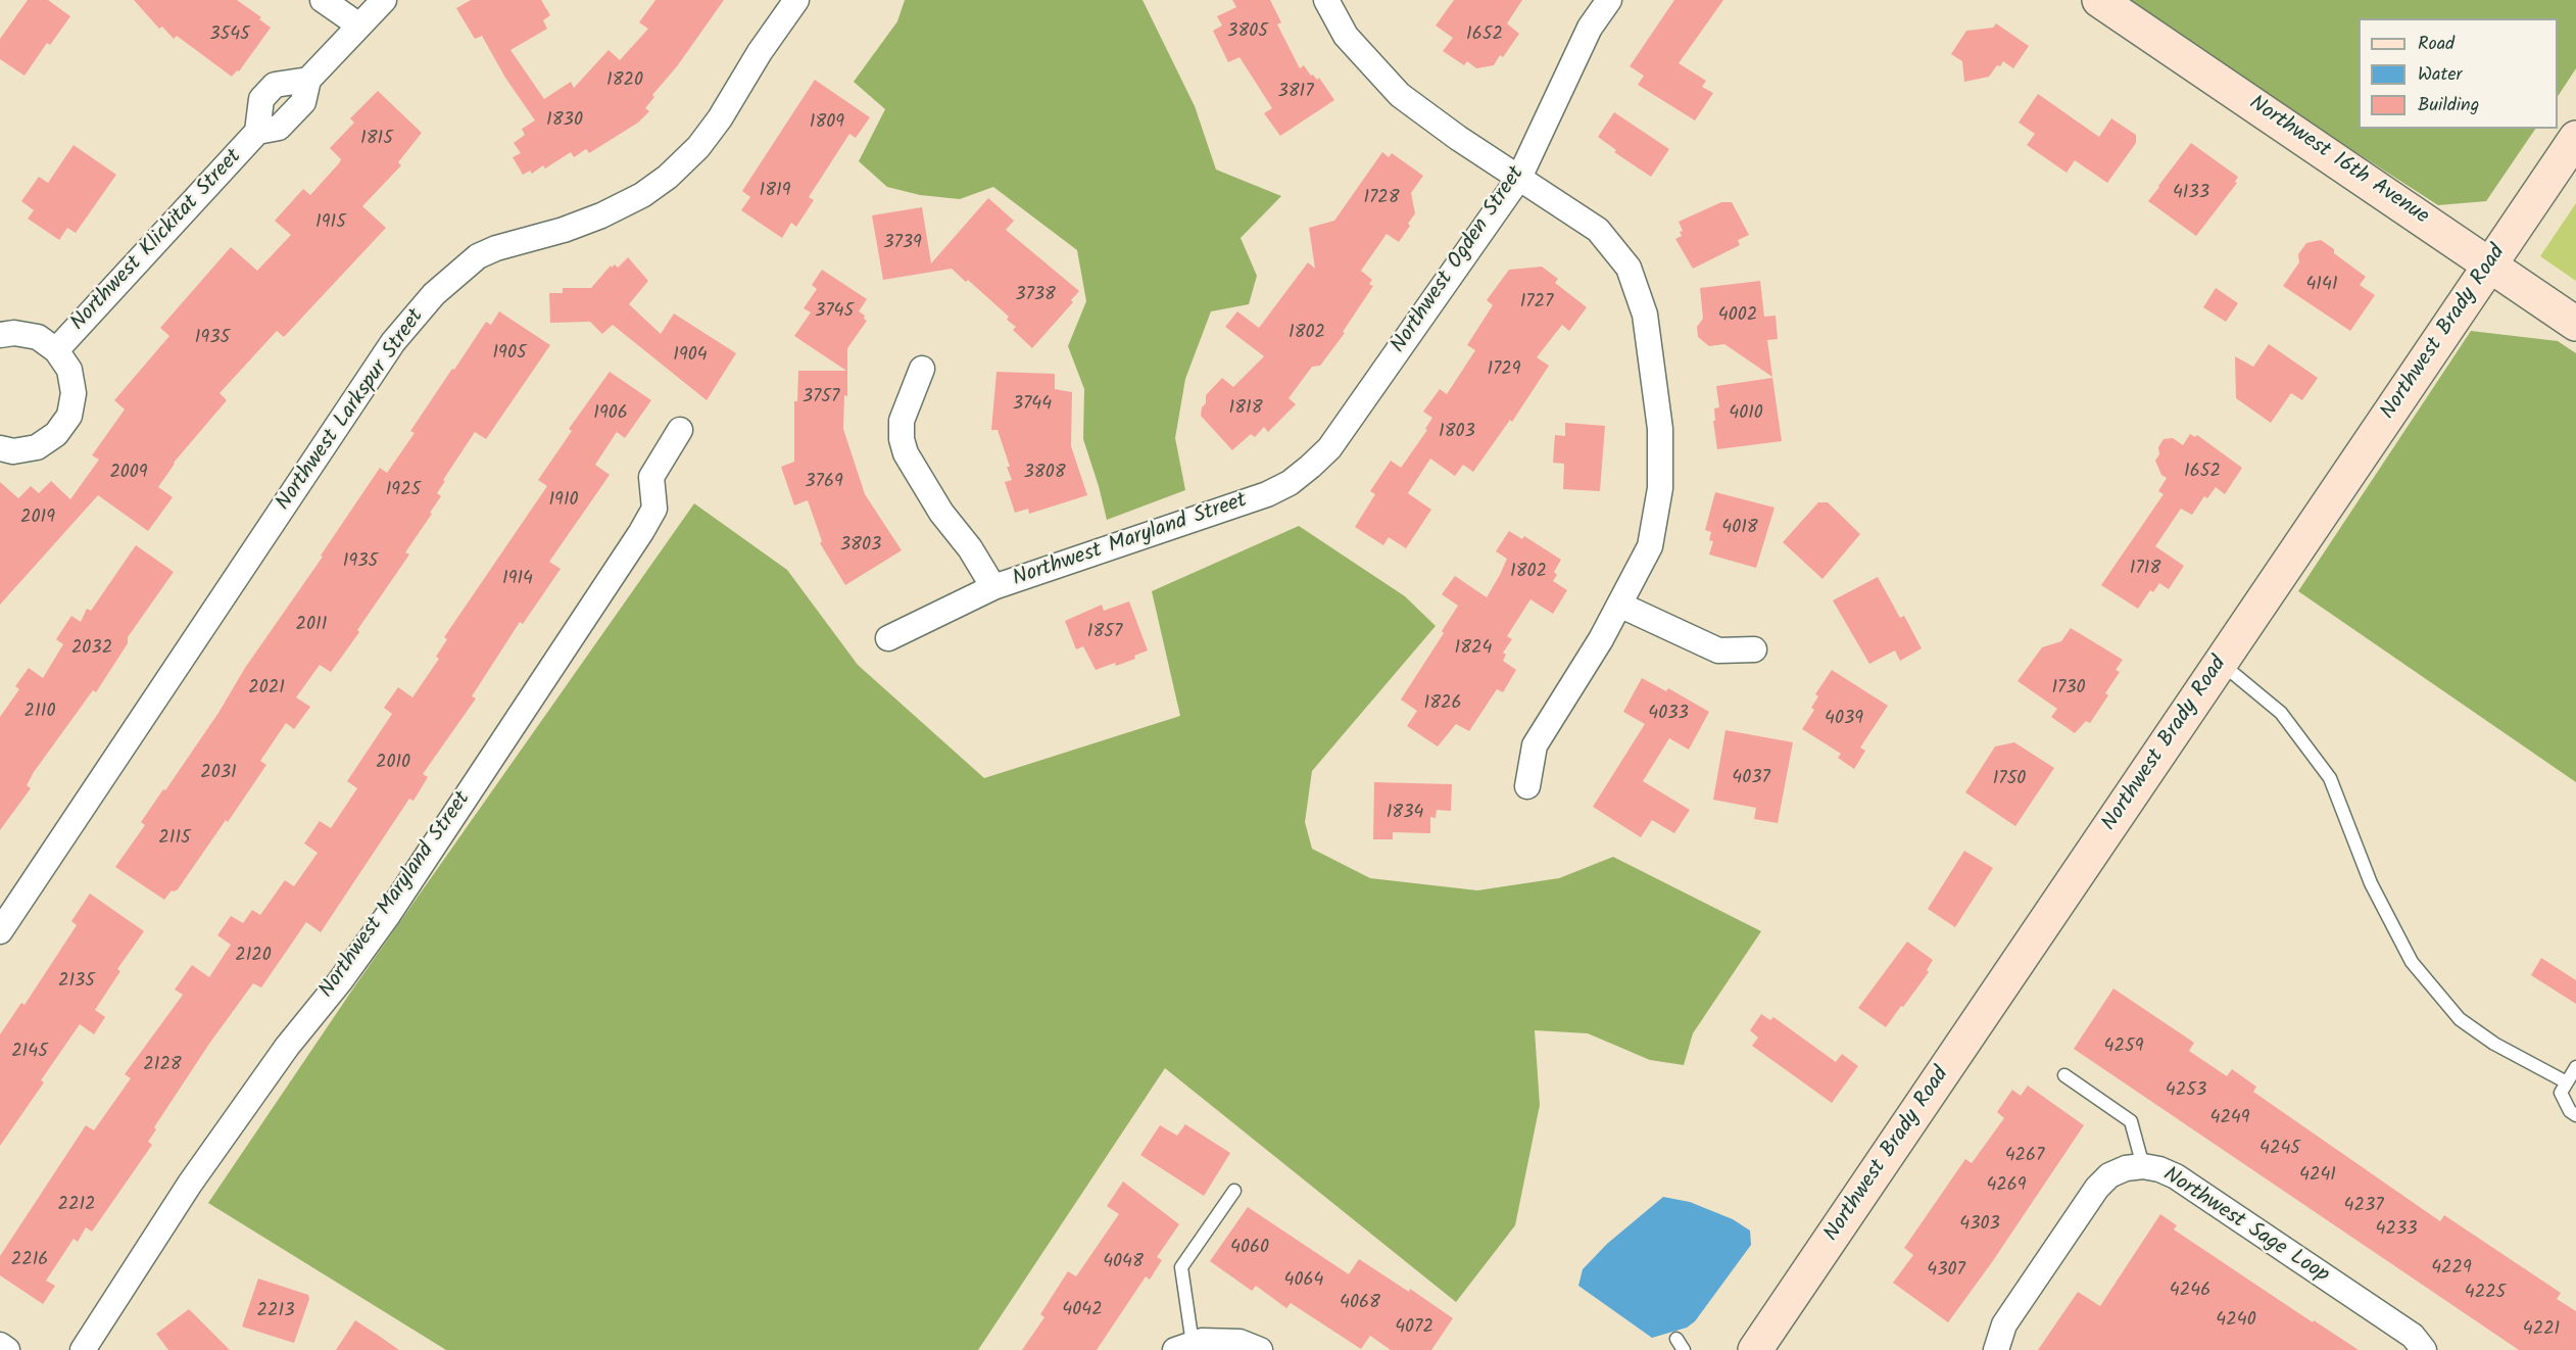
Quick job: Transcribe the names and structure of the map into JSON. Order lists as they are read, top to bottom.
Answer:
{
  "streets": {
    "main road": ["Northwest 16th Avenue", "Northwest Brady Road"],
    "street": [
      "Northwest Klickitat Street",
      "Northwest Ogden Street",
      "Northwest Larkspur Street",
      "Northwest Maryland Street",
      "Northwest Sage Loop"
    ]
  },
  "crossings": [
    ["Northwest 16th Avenue", "Northwest Brady Road"],
    ["Northwest Ogden Street", "Northwest Maryland Street"]
  ],
  "house_numbers": [
    "3805",
    "3545",
    "1652",
    "1820",
    "3817",
    "1830",
    "1809",
    "1815",
    "1819",
    "4133",
    "1728",
    "1915",
    "3739",
    "4141",
    "3738",
    "1727",
    "3745",
    "4002",
    "1802",
    "1935",
    "1905",
    "1904",
    "1729",
    "3757",
    "3744",
    "1818",
    "1906",
    "4010",
    "1803",
    "1652",
    "2009",
    "3808",
    "3769",
    "1925",
    "1910",
    "2019",
    "4018",
    "3803",
    "1935",
    "1718",
    "1802",
    "1914",
    "2011",
    "1857",
    "2032",
    "1824",
    "2021",
    "1730",
    "1826",
    "2110",
    "4033",
    "4039",
    "2010",
    "2031",
    "4037",
    "1750",
    "1834",
    "2115",
    "2120",
    "2135",
    "4259",
    "2145",
    "2128",
    "4253",
    "4249",
    "4245",
    "4267",
    "4241",
    "4269",
    "2212",
    "4237",
    "4303",
    "4233",
    "4060",
    "2216",
    "4048",
    "4229",
    "4307",
    "4064",
    "4246",
    "4225",
    "4068",
    "4042",
    "2213",
    "4240",
    "4072",
    "4221"
  ],
  "legend": ["Road", "Water", "Building"]
}
